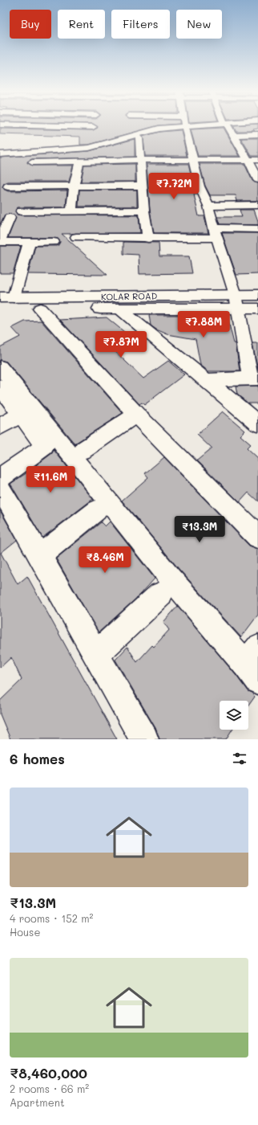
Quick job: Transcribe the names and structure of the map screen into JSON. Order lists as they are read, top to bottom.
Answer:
{
  "streets": {
    "main road": ["KOLAR ROAD"]
  },
  "page": {
    "chip": [
      "Buy",
      "Rent",
      "Filters",
      "New"
    ],
    "price": [
      "₹7.72M",
      "₹7.88M",
      "₹7.87M",
      "₹11.6M",
      "₹13.3M",
      "₹8.46M"
    ],
    "heading": "6 homes",
    "list": [
      {
        "name": "₹13.3M",
        "note": "4 rooms · 152 m² · House"
      },
      {
        "name": "₹8,460,000",
        "note": "2 rooms · 66 m² · Apartment"
      }
    ]
  }
}
